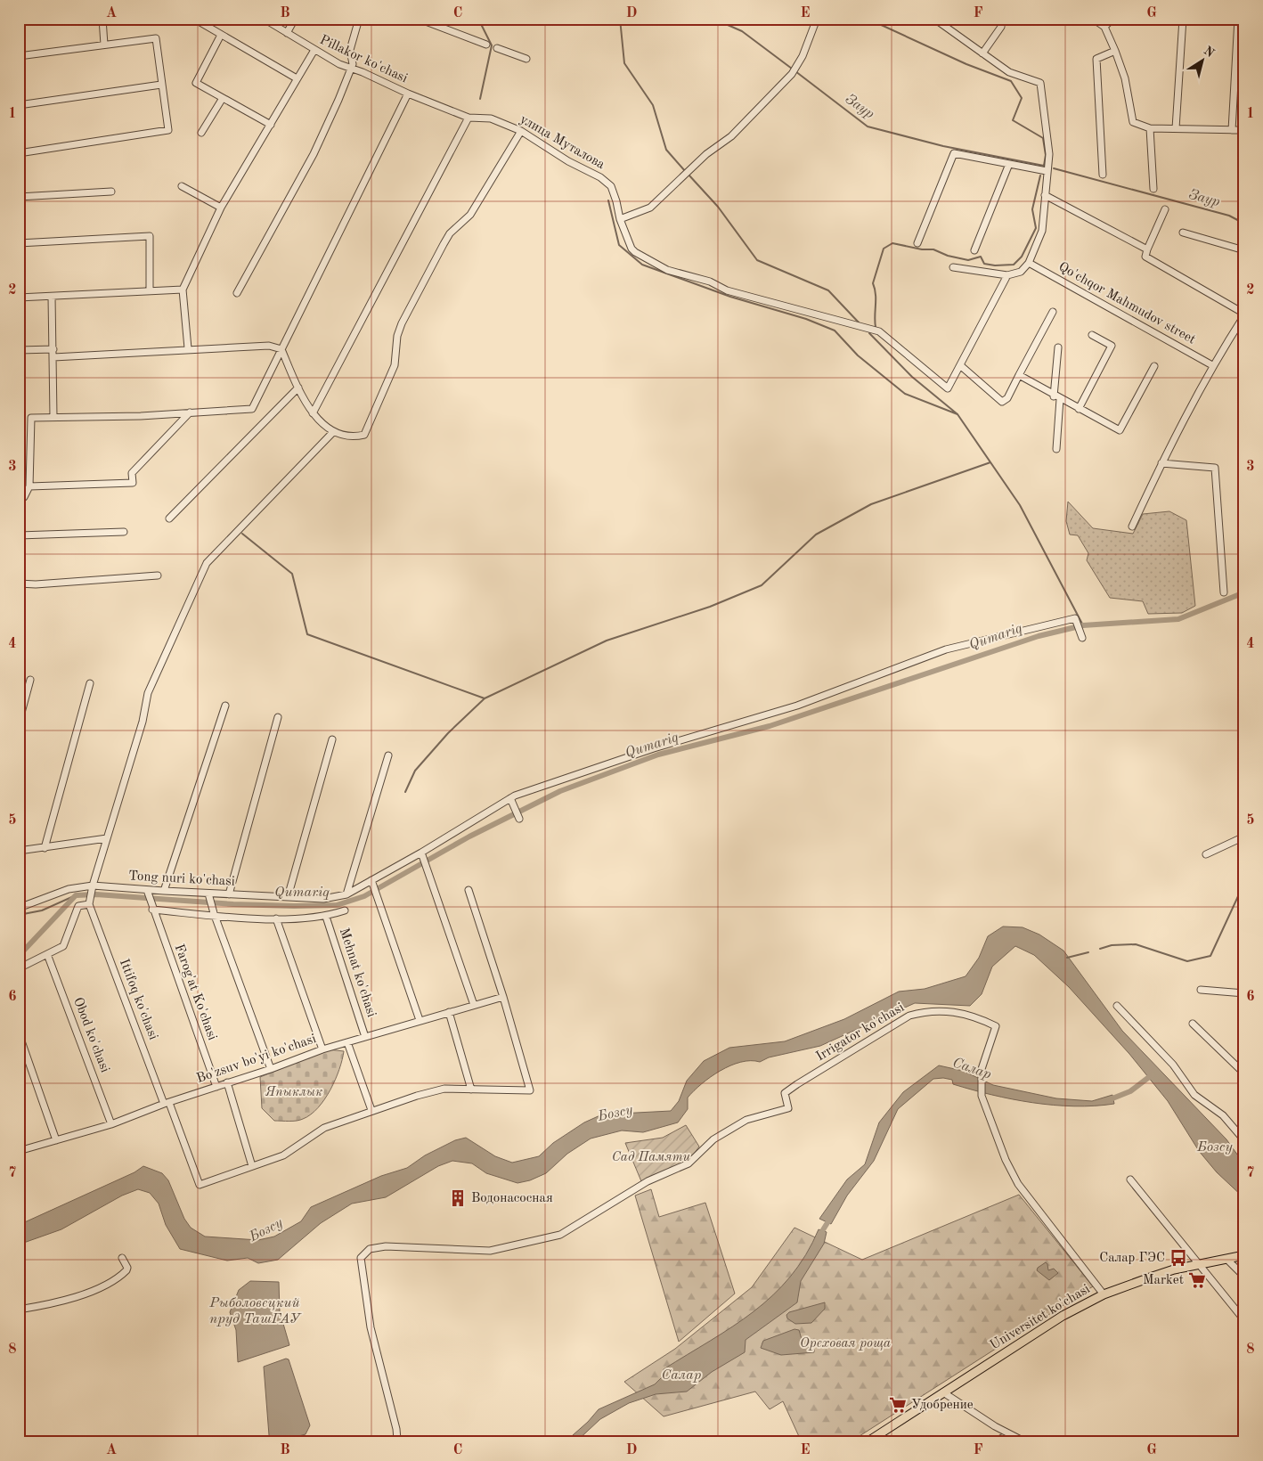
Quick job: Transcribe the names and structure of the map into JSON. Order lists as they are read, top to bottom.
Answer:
{
  "streets": {
    "main road": ["Universitet ko'chasi"],
    "street": [
      "Pillakor ko'chasi",
      "улица Муталова",
      "Qo'chqor Mahmudov street",
      "Tong nuri ko'chasi",
      "Mehnat ko'chasi",
      "Farog'at Ko'chasi",
      "Ittifoq ko'chasi",
      "Irrigator ko'chasi",
      "Obod ko'chasi",
      "Bo'zsuv bo'yi ko'chasi"
    ]
  },
  "crossings": [
    ["Pillakor ko'chasi", "улица Муталова"],
    ["Tong nuri ko'chasi", "Farog'at Ko'chasi"],
    ["Mehnat ko'chasi", "Bo'zsuv bo'yi ko'chasi"],
    ["Farog'at Ko'chasi", "Bo'zsuv bo'yi ko'chasi"],
    ["Ittifoq ko'chasi", "Bo'zsuv bo'yi ko'chasi"],
    ["Irrigator ko'chasi", "Universitet ko'chasi"],
    ["Obod ko'chasi", "Bo'zsuv bo'yi ko'chasi"]
  ],
  "water": [
    "Заур",
    "Qumariq",
    "Салар",
    "Бозсу",
    "Рыболовецкий пруд ТашГАУ"
  ],
  "parks": ["Япыклык", "Сад Памяти", "Ореховая роща"],
  "places": {
    "building": ["Водонасосная"],
    "bus stop": ["Салар ГЭС"],
    "supermarket": ["Market", "Удобрение"]
  },
  "north": "top right",
  "grid": {
    "columns": [
      "A",
      "B",
      "C",
      "D",
      "E",
      "F",
      "G"
    ],
    "rows": [
      "1",
      "2",
      "3",
      "4",
      "5",
      "6",
      "7",
      "8"
    ]
  }
}
